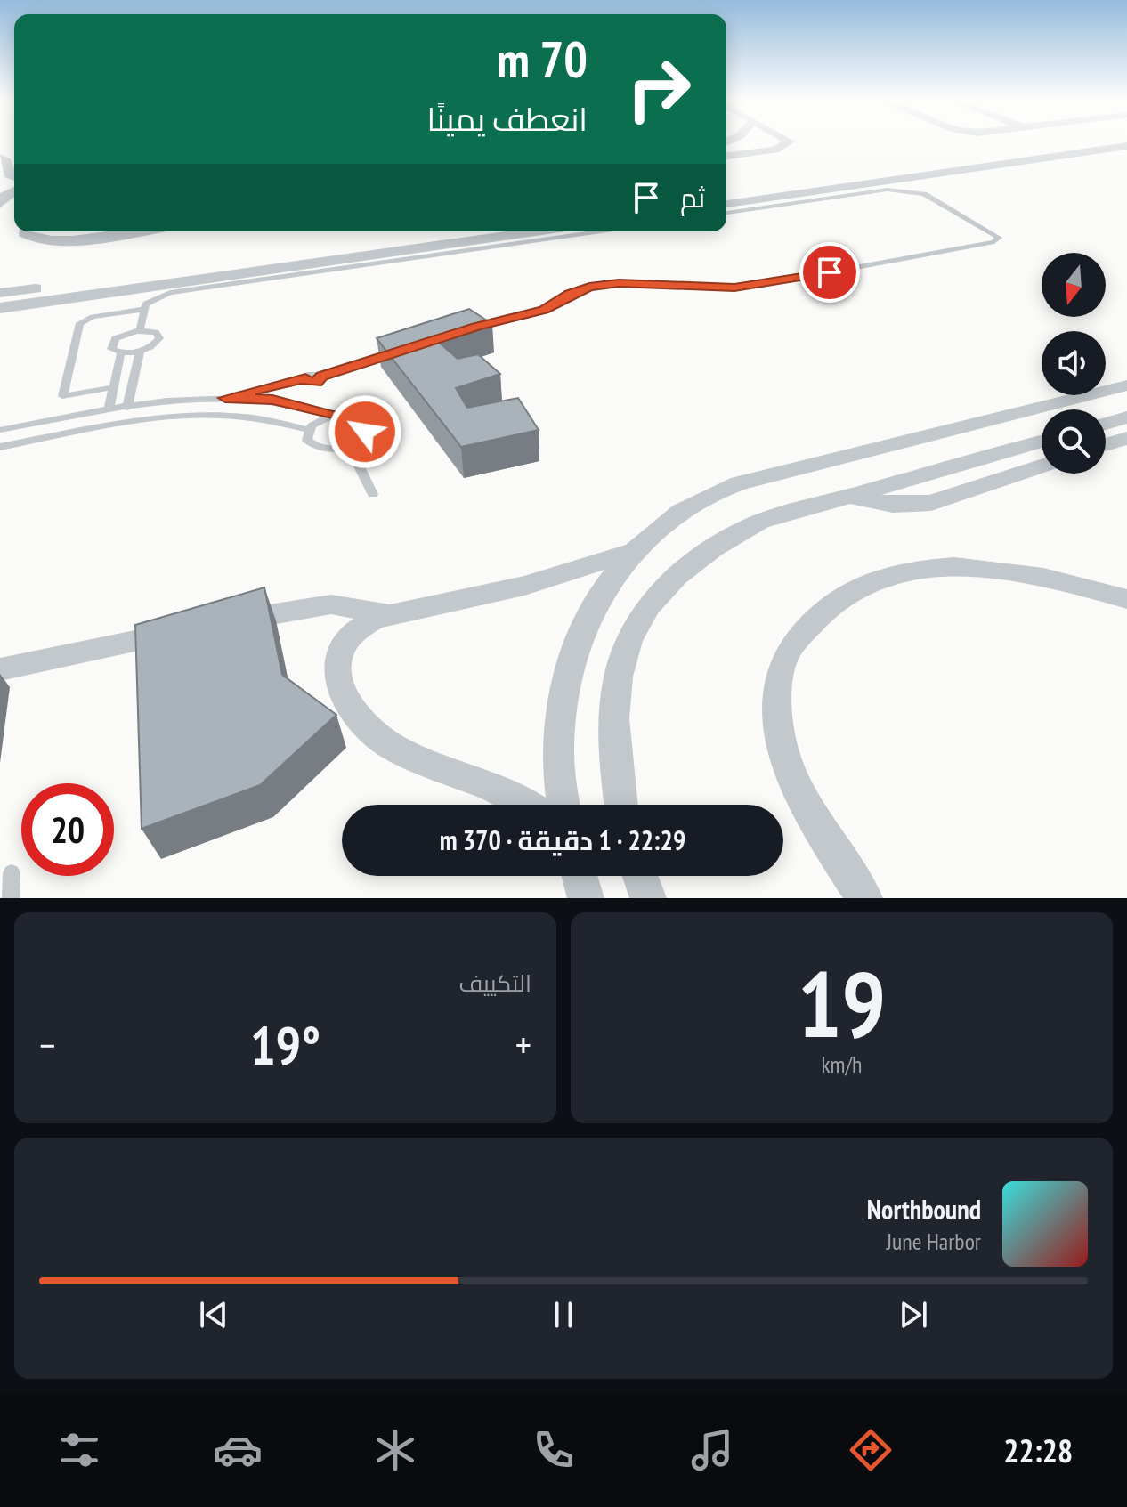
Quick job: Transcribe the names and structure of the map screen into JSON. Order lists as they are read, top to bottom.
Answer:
{
  "north": "bottom",
  "page": {
    "turn": ["70 m", "انعطف يمينًا"],
    "then": "ثم",
    "limit": "20",
    "trip": "22:29 · 1 دقيقة · 370 m",
    "tile": [
      ["19", "km/h"],
      "التكييف"
    ],
    "heat": ["−", "19°", "+"],
    "song": ["Northbound", "June Harbor"],
    "tabs": "22:28"
  }
}
